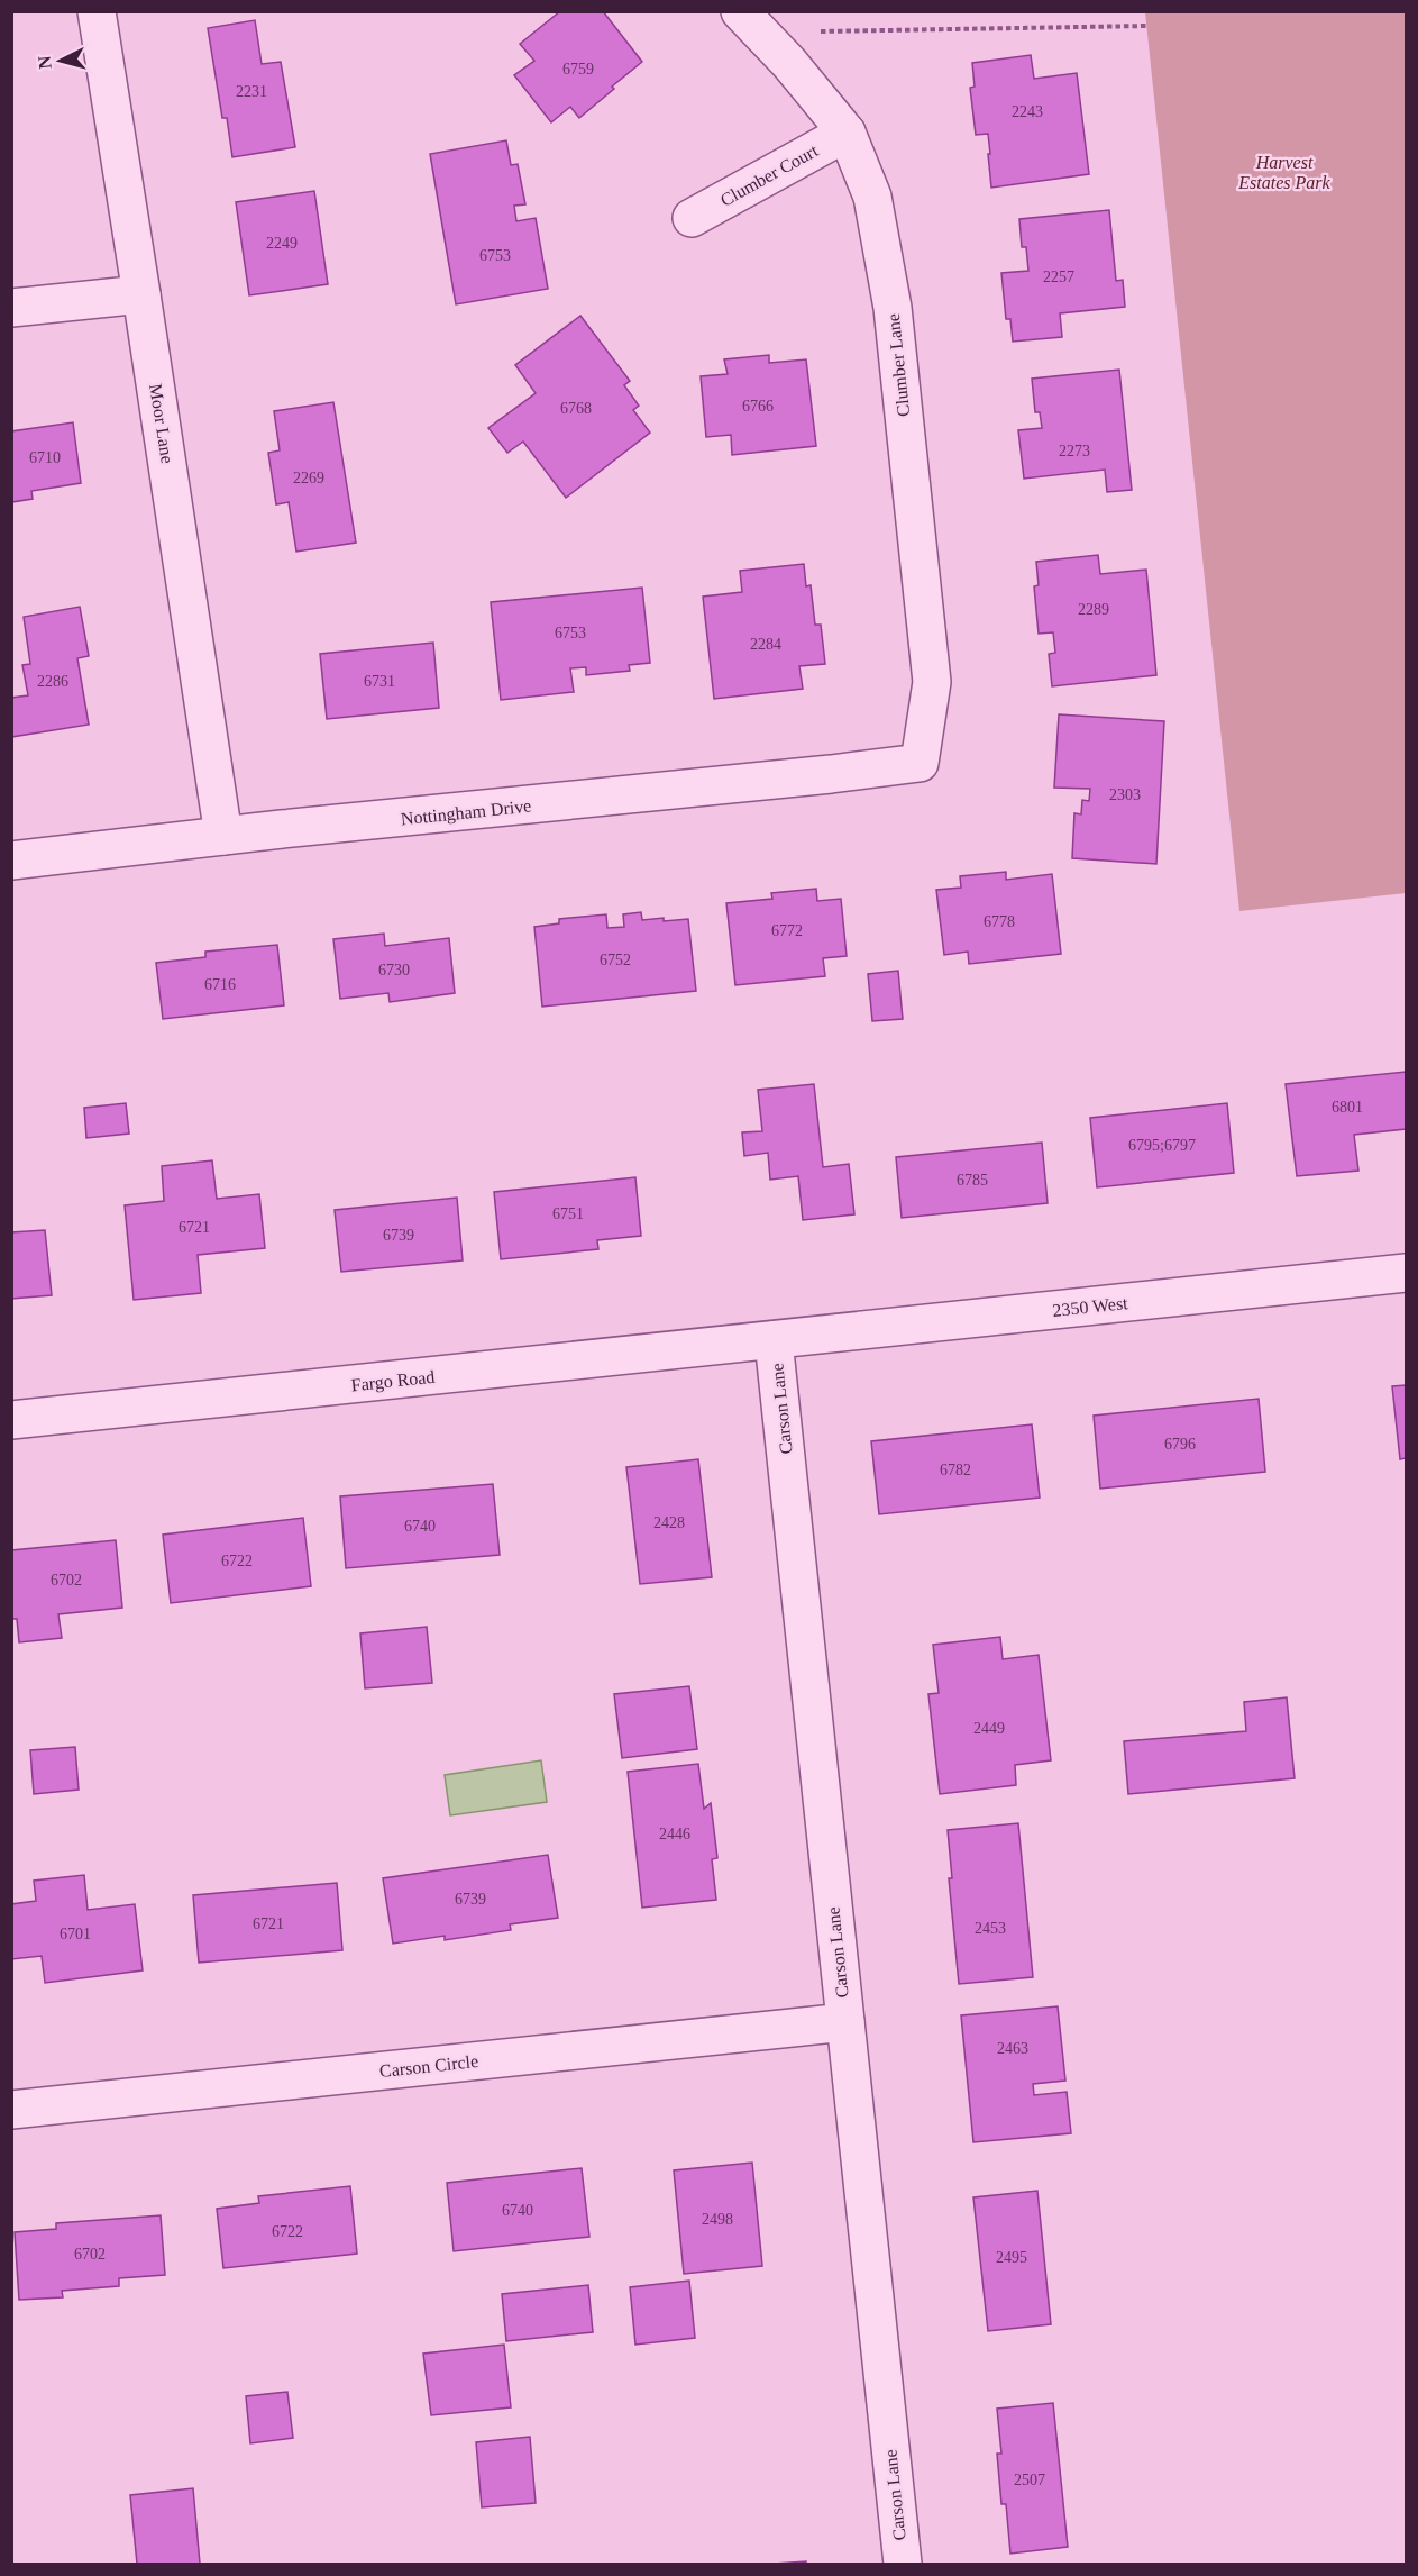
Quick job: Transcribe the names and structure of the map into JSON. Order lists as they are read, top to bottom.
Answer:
{
  "streets": {
    "street": [
      "Clumber Court",
      "Clumber Lane",
      "Moor Lane",
      "Nottingham Drive",
      "2350 West",
      "Fargo Road",
      "Carson Lane",
      "Carson Circle"
    ]
  },
  "crossings": [
    ["Clumber Court", "Clumber Lane"],
    ["Clumber Lane", "Nottingham Drive"],
    ["Moor Lane", "Nottingham Drive"],
    ["2350 West", "Fargo Road"],
    ["2350 West", "Carson Lane"],
    ["Fargo Road", "Carson Lane"],
    ["Carson Lane", "Carson Circle"]
  ],
  "parks": ["Harvest Estates Park"],
  "house_numbers": [
    "6759",
    "2231",
    "2243",
    "2249",
    "6753",
    "2257",
    "6766",
    "6768",
    "2273",
    "6710",
    "2269",
    "2289",
    "6753",
    "2284",
    "2286",
    "6731",
    "2303",
    "6778",
    "6772",
    "6752",
    "6730",
    "6716",
    "6801",
    "6795;6797",
    "6785",
    "6751",
    "6721",
    "6739",
    "6796",
    "6782",
    "2428",
    "6740",
    "6722",
    "6702",
    "2449",
    "2446",
    "6739",
    "6721",
    "2453",
    "6701",
    "2463",
    "6740",
    "2498",
    "6722",
    "6702",
    "2495",
    "2507"
  ],
  "north": "left"
}
